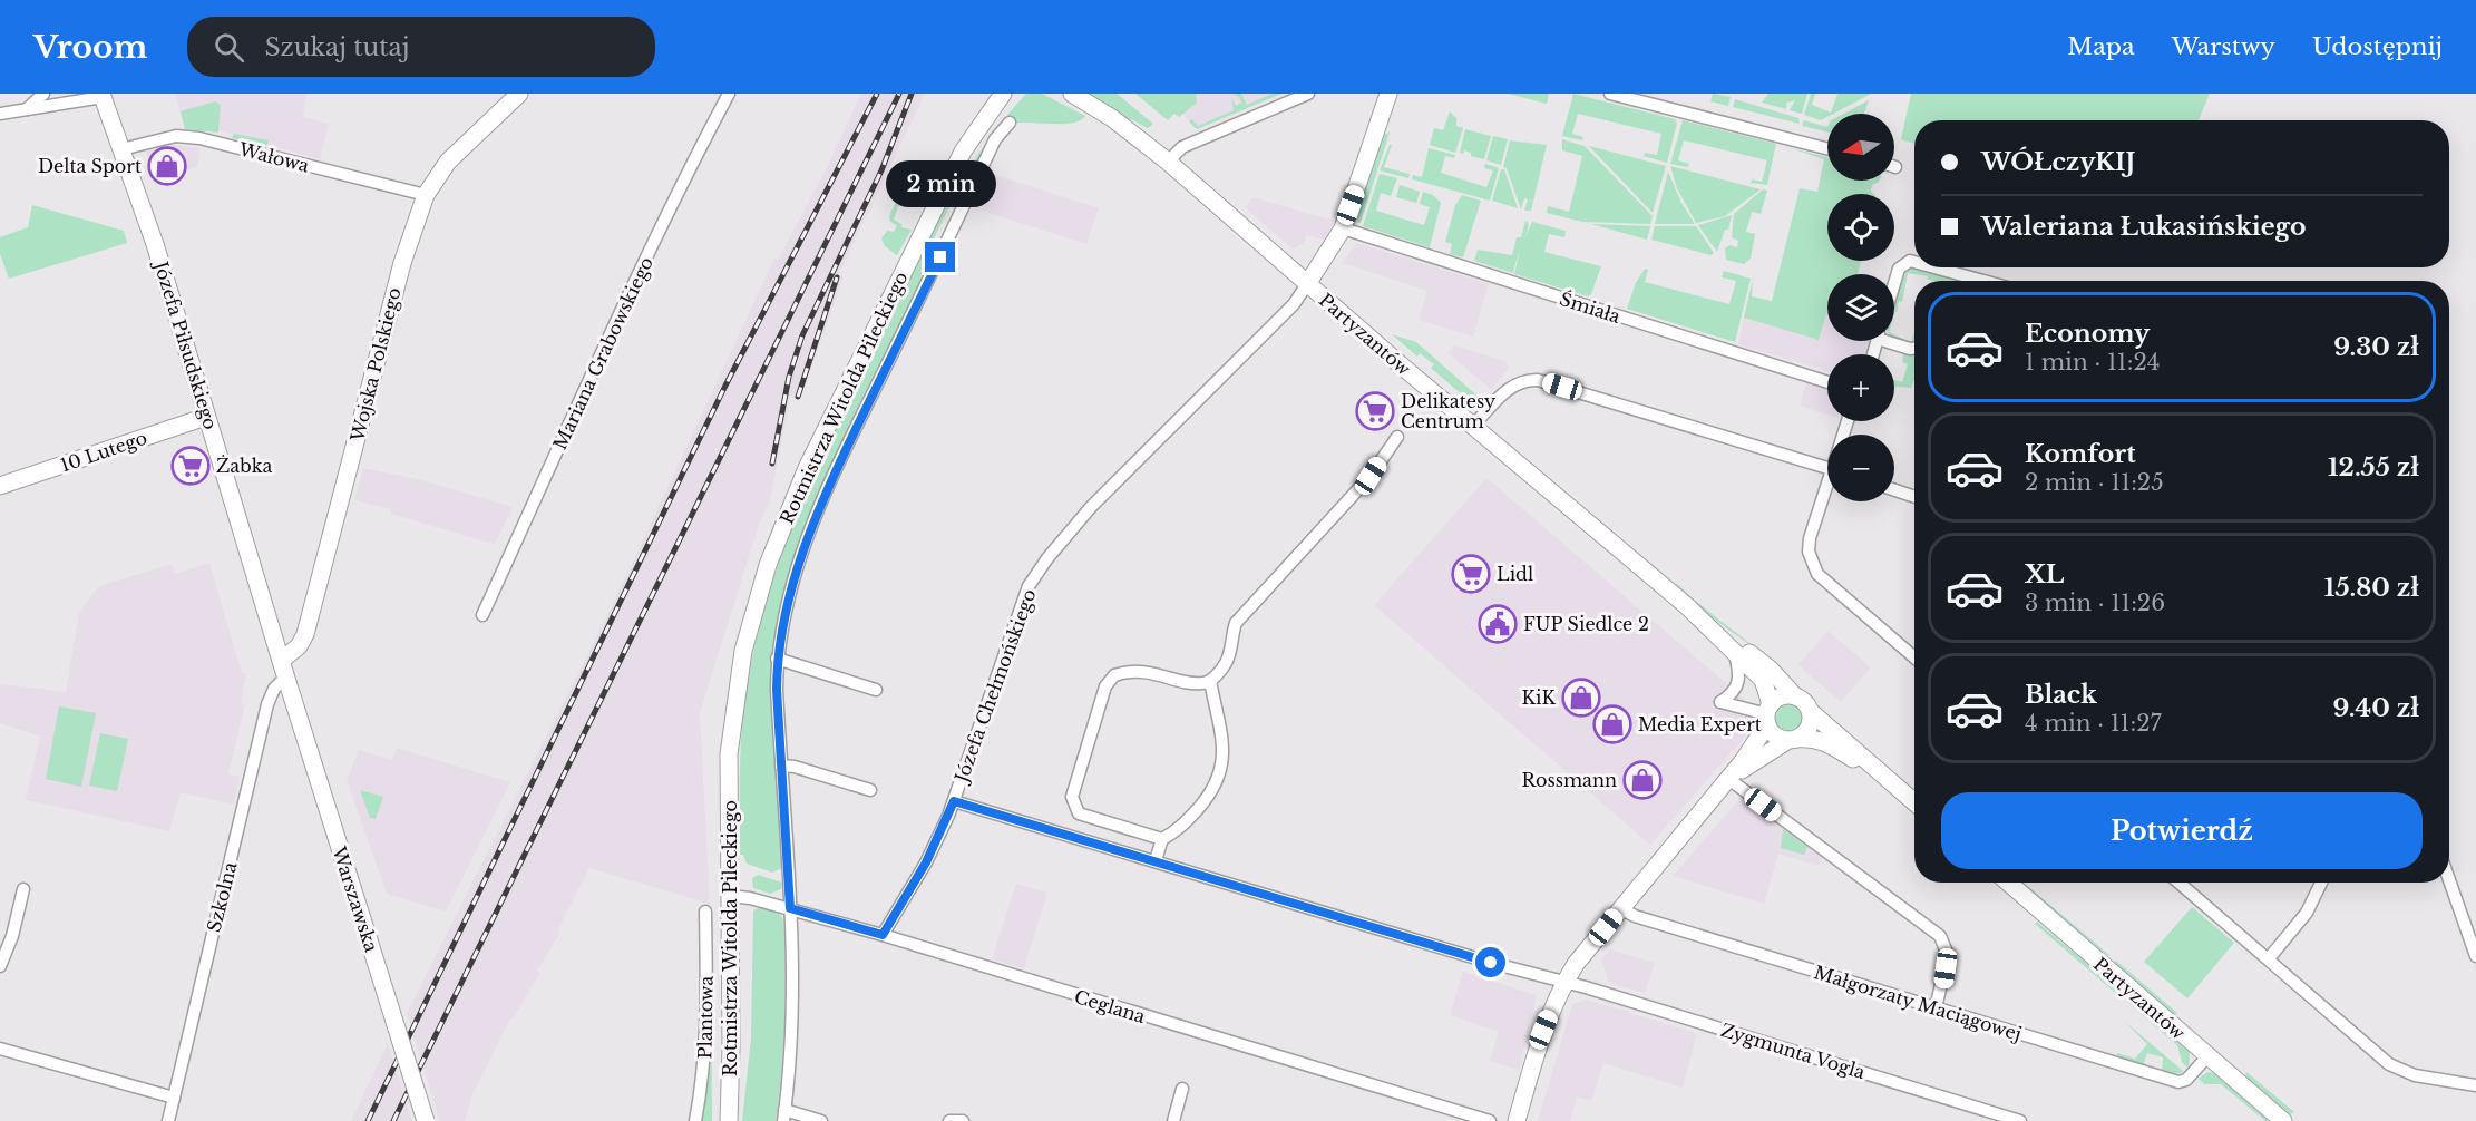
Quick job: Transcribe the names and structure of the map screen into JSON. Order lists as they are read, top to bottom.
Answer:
{
  "streets": {
    "main road": [
      "Partyzantów",
      "Józefa Piłsudskiego",
      "Wojska Polskiego",
      "Rotmistrza Witolda Pileckiego",
      "10 Lutego",
      "Warszawska"
    ],
    "street": [
      "Wałowa",
      "Śmiała",
      "Mariana Grabowskiego",
      "Józefa Chełmońskiego",
      "Szkolna",
      "Małgorzaty Maciągowej",
      "Ceglana",
      "Plantowa",
      "Zygmunta Vogla"
    ]
  },
  "crossings": [
    ["Wałowa", "Józefa Piłsudskiego"],
    ["Wałowa", "Wojska Polskiego"],
    ["Partyzantów", "Józefa Chełmońskiego"],
    ["Partyzantów", "Małgorzaty Maciągowej"],
    ["Józefa Piłsudskiego", "Wojska Polskiego"],
    ["Józefa Piłsudskiego", "10 Lutego"],
    ["Józefa Piłsudskiego", "Szkolna"],
    ["Józefa Piłsudskiego", "Warszawska"],
    ["Wojska Polskiego", "Szkolna"],
    ["Wojska Polskiego", "Warszawska"],
    ["Rotmistrza Witolda Pileckiego", "Ceglana"],
    ["Józefa Chełmońskiego", "Ceglana"],
    ["Józefa Chełmońskiego", "Zygmunta Vogla"],
    ["Szkolna", "Warszawska"]
  ],
  "places": {
    "shop": [
      "Delta Sport",
      "KiK",
      "Media Expert",
      "Rossmann"
    ],
    "supermarket": ["Delikatesy Centrum", "Żabka", "Lidl"],
    "public building": ["FUP Siedlce 2"]
  },
  "north": "left",
  "page": {
    "header": "Vroom",
    "search": "Szukaj tutaj",
    "nav": ["Mapa", "Warstwy", "Udostępnij"],
    "map_buttons": ["+", "−"],
    "banner": ["WÓŁczyKIJ", "Waleriana Łukasińskiego"],
    "bubble": "2 min",
    "list": [
      {
        "name": "Economy",
        "note": "1 min · 11:24",
        "value": "9.30 zł"
      },
      {
        "name": "Komfort",
        "note": "2 min · 11:25",
        "value": "12.55 zł"
      },
      {
        "name": "XL",
        "note": "3 min · 11:26",
        "value": "15.80 zł"
      },
      {
        "name": "Black",
        "note": "4 min · 11:27",
        "value": "9.40 zł"
      }
    ],
    "buttons": "Potwierdź"
  }
}
